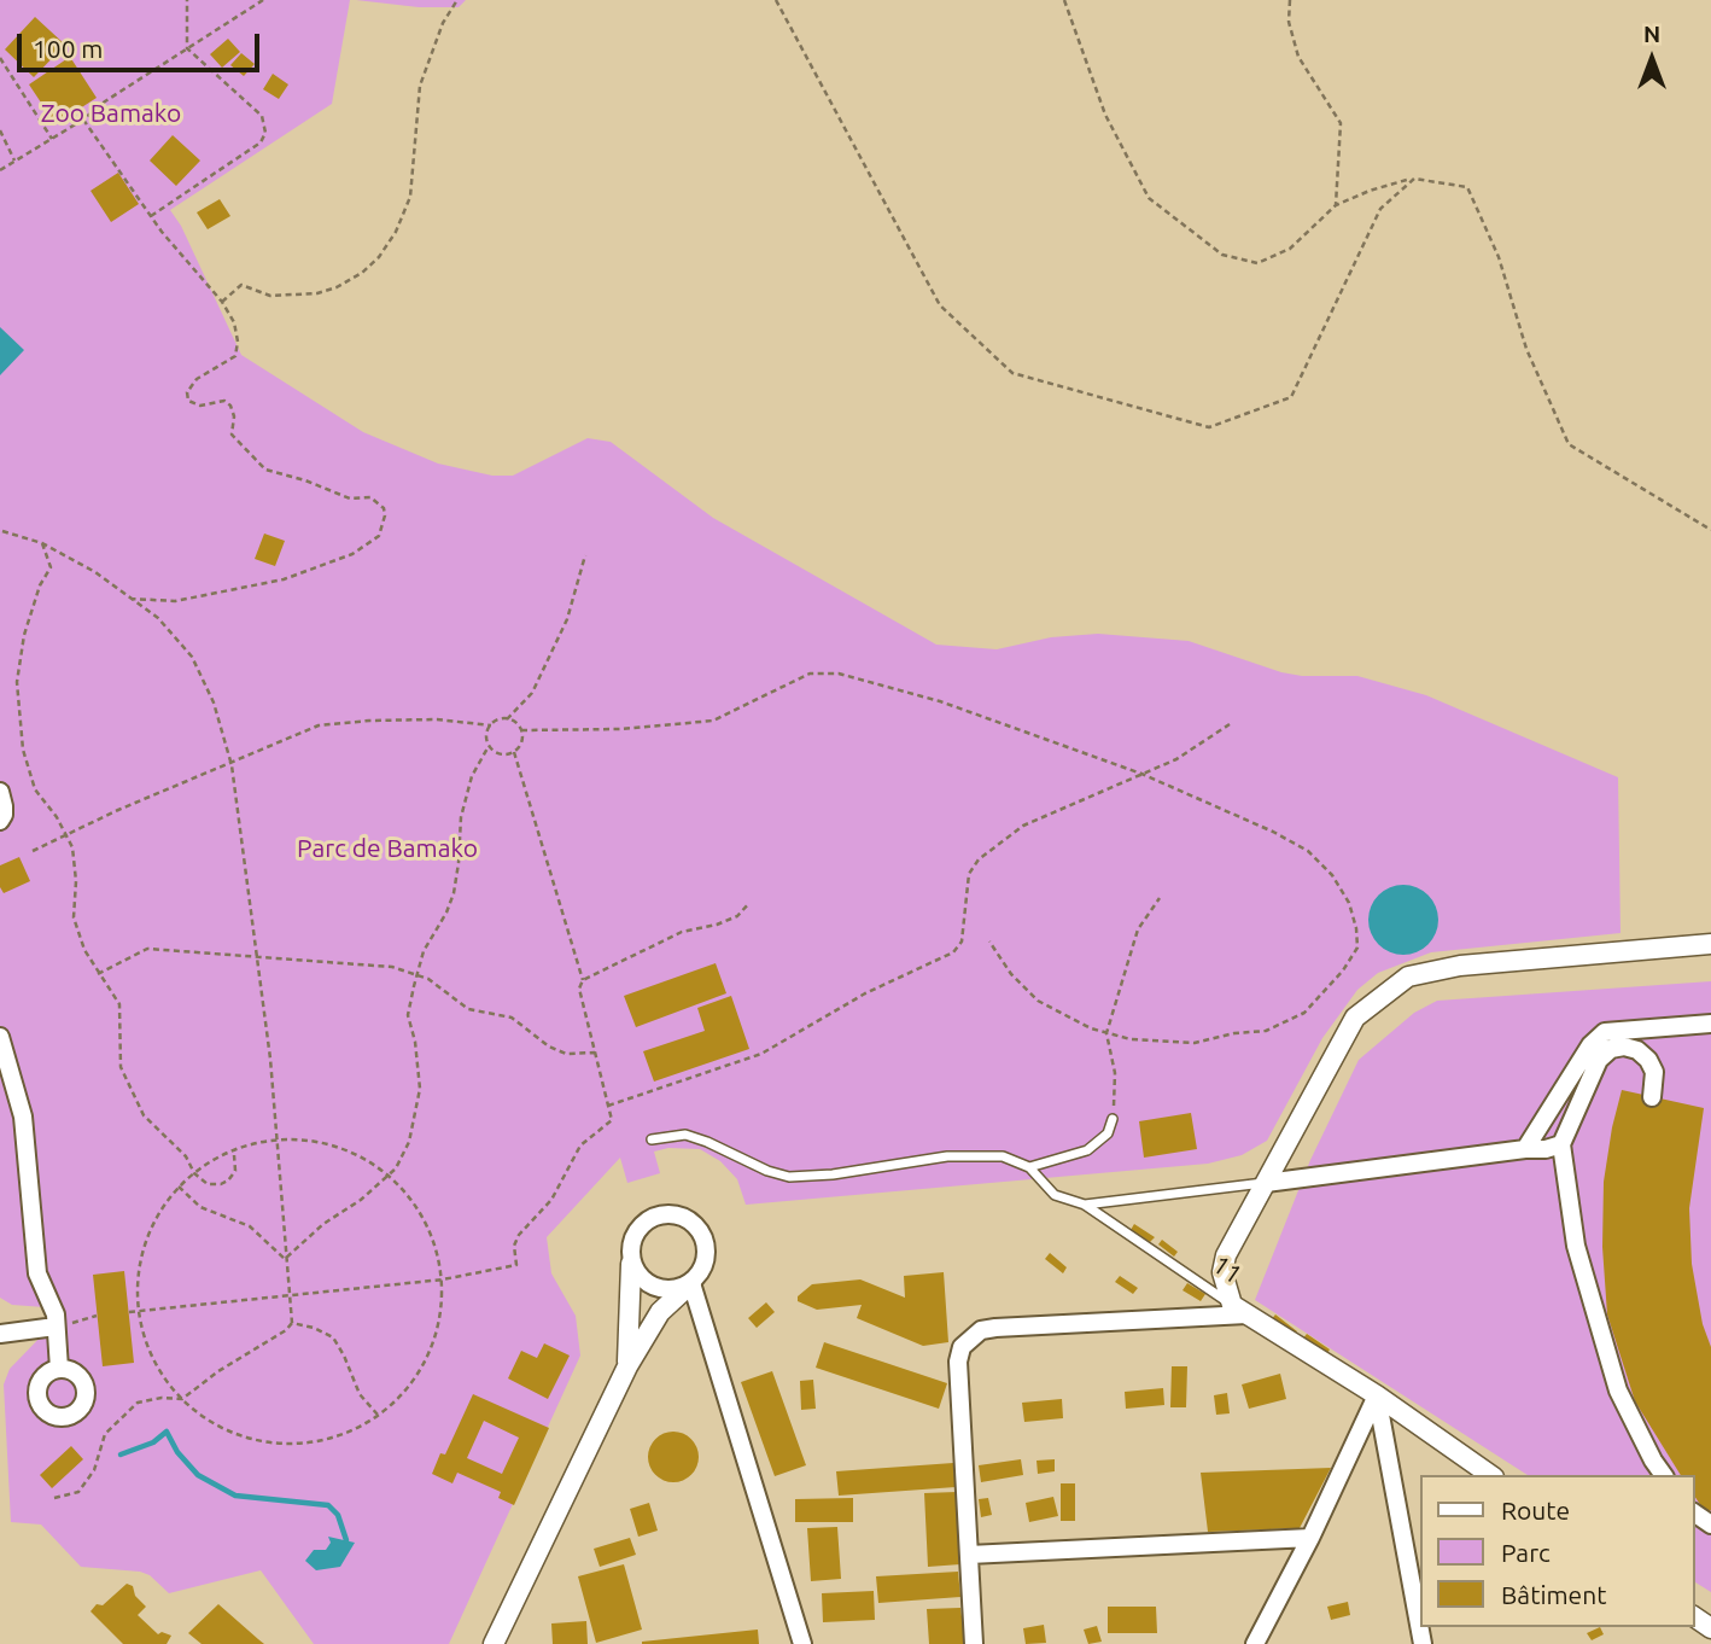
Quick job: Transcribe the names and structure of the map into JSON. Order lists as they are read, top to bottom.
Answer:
{
  "streets": {
    "street": ["11"]
  },
  "parks": ["Zoo Bamako", "Parc de Bamako"],
  "legend": ["Route", "Parc", "Bâtiment"],
  "scale_bar": "100 m",
  "north": "top"
}
